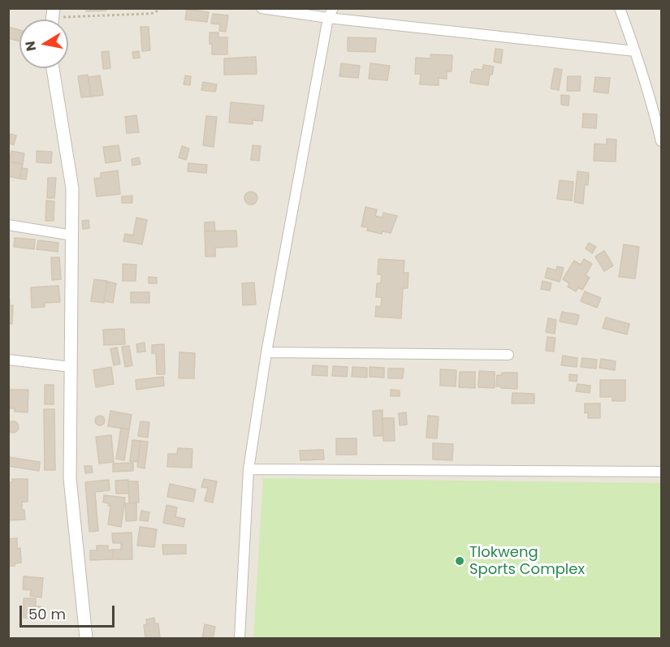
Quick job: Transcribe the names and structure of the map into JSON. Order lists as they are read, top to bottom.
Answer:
{
  "places": ["Tlokweng Sports Complex"],
  "scale_bar": "50 m",
  "north": "left"
}
